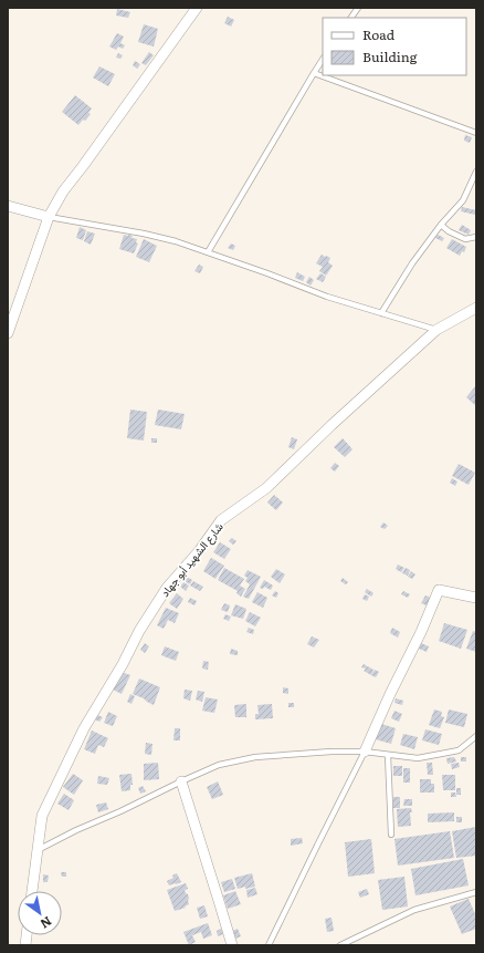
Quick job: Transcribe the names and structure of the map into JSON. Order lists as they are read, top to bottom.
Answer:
{
  "streets": {
    "street": ["شارع الشهيد أبو جهاد"]
  },
  "legend": ["Road", "Building"],
  "north": "bottom right"
}
